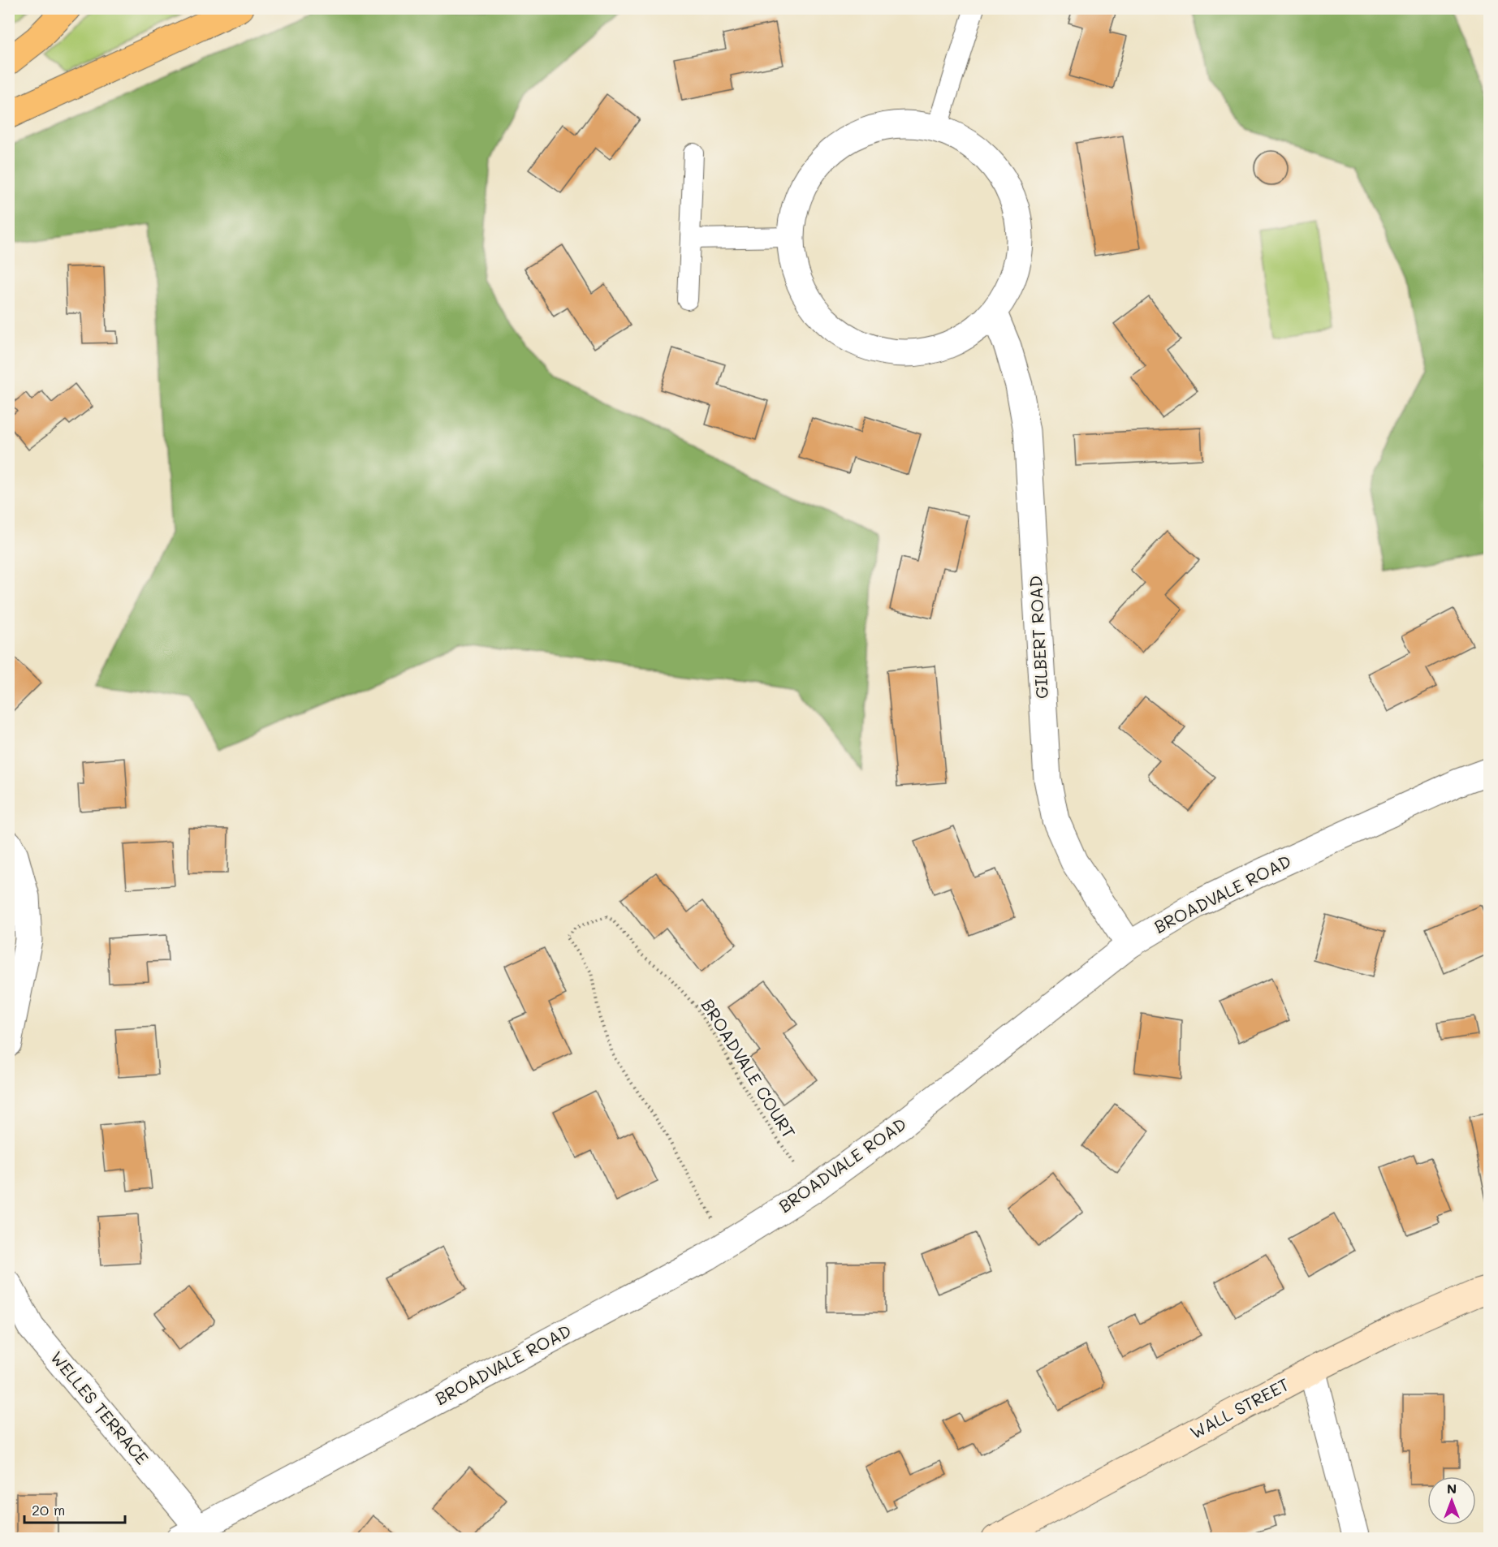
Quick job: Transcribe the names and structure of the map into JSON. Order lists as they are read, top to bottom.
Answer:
{
  "streets": {
    "street": [
      "GILBERT ROAD",
      "BROADVALE ROAD",
      "WELLES TERRACE",
      "WALL STREET"
    ],
    "path": ["BROADVALE COURT"]
  },
  "crossings": [
    ["GILBERT ROAD", "BROADVALE ROAD"],
    ["BROADVALE ROAD", "BROADVALE COURT"],
    ["BROADVALE ROAD", "WELLES TERRACE"]
  ],
  "scale_bar": "20 m",
  "north": "top"
}
